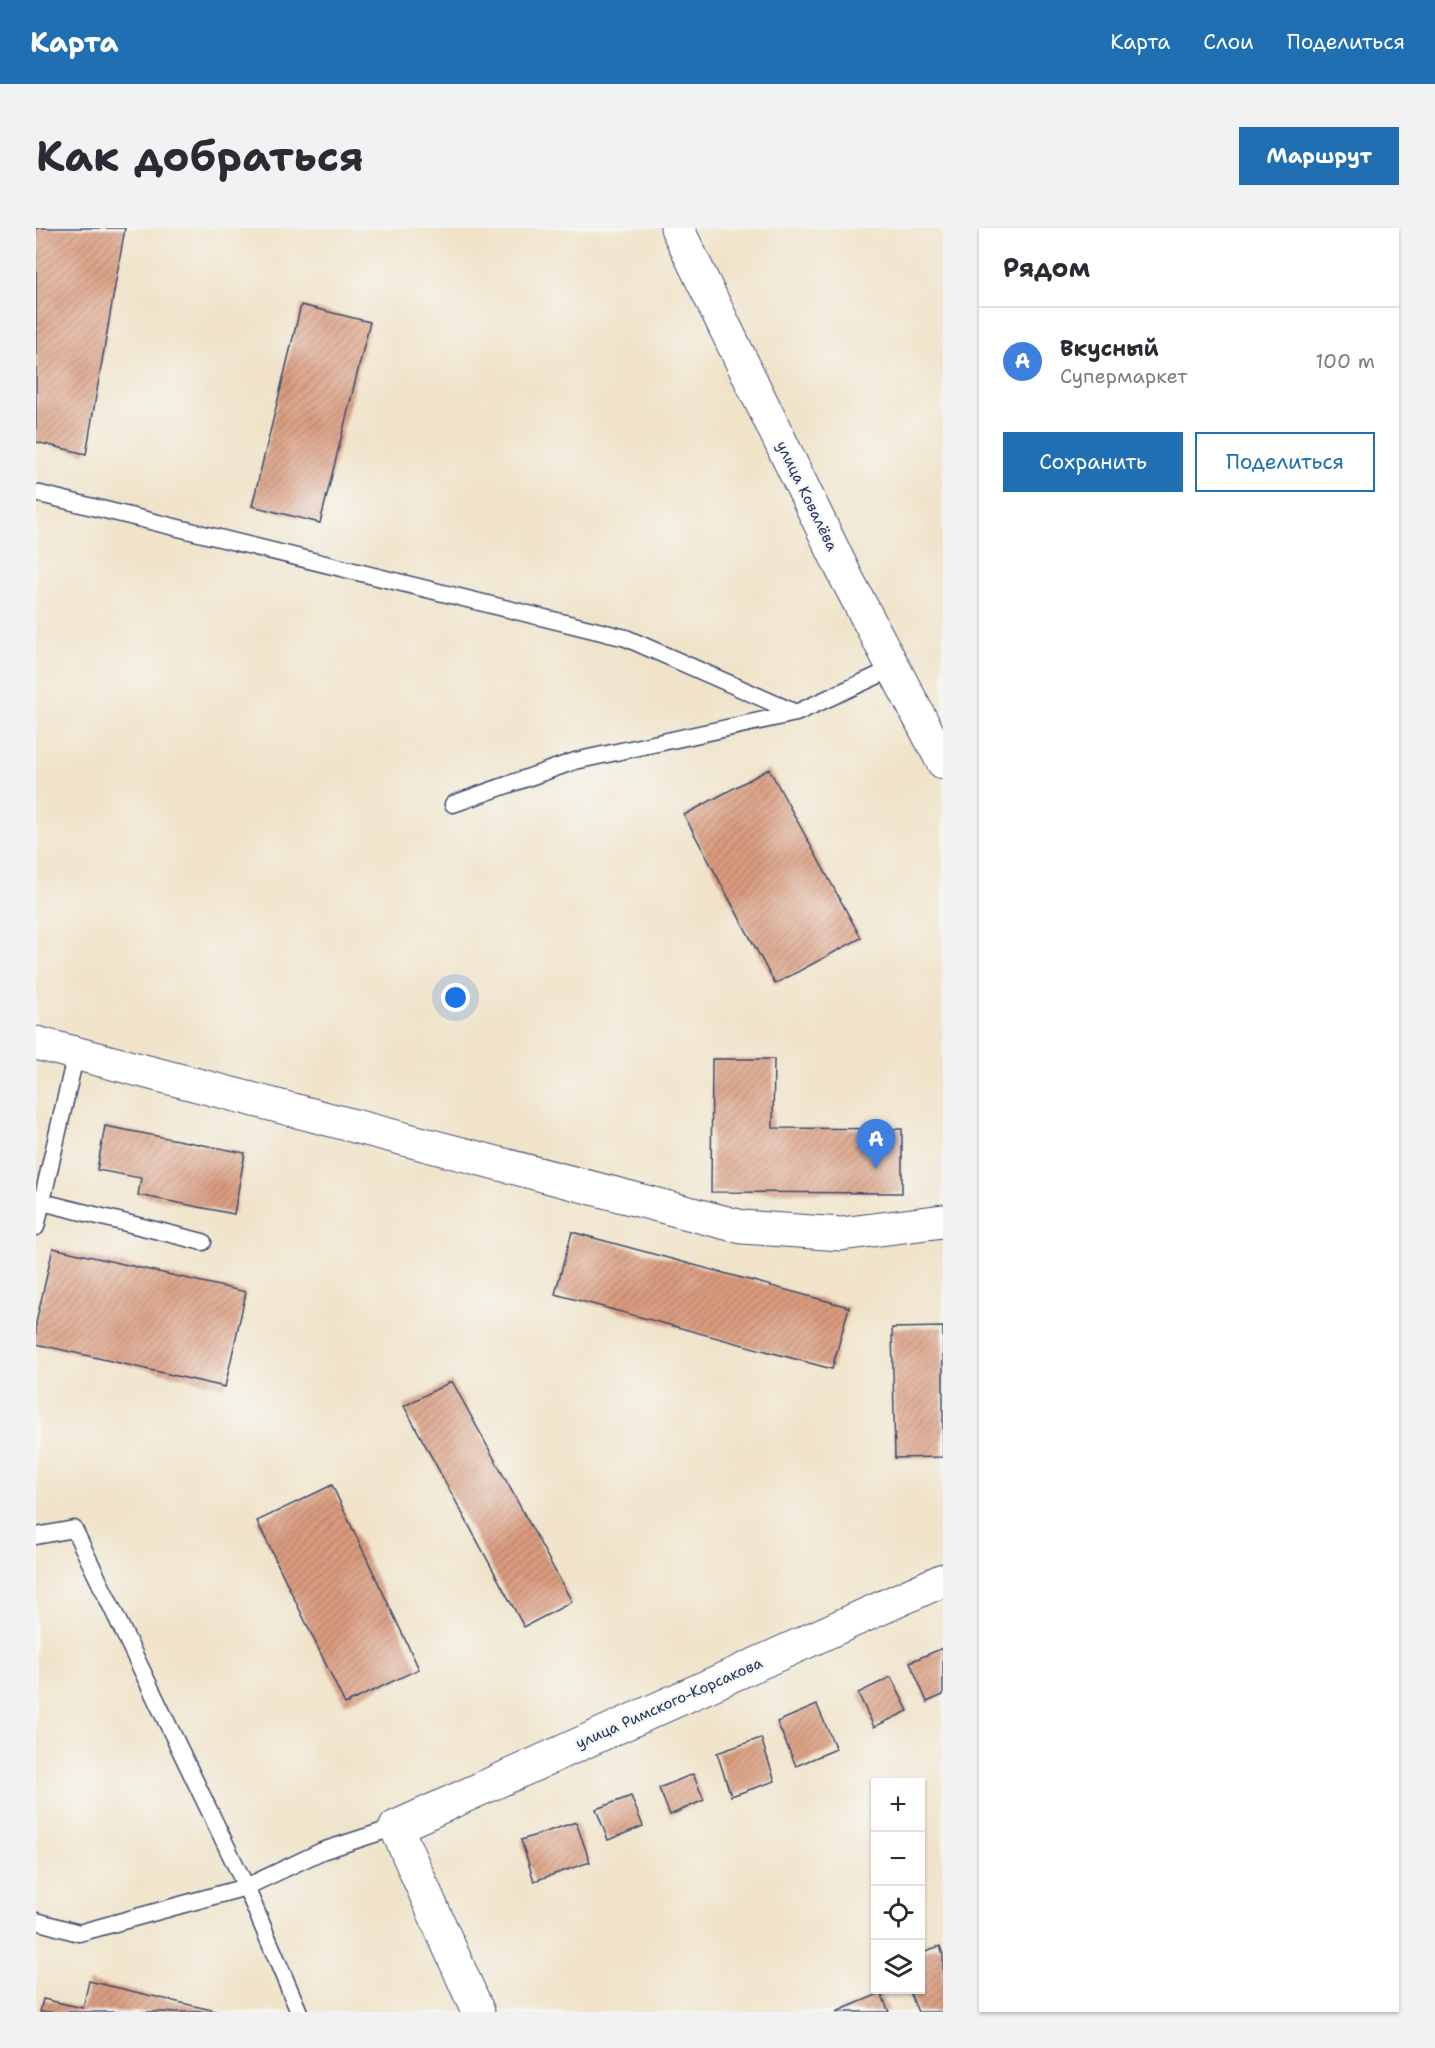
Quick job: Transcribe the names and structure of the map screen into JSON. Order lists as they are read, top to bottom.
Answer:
{
  "streets": {
    "street": ["улица Ковалёва", "улица Римского-Корсакова"]
  },
  "page": {
    "header": "Карта",
    "nav": ["Карта", "Слои", "Поделиться"],
    "buttons": [
      "Маршрут",
      ["Сохранить", "Поделиться"]
    ],
    "title": "Как добраться",
    "heading": "Рядом",
    "list": [
      {
        "mark": "A",
        "name": "Вкусный",
        "note": "Супермаркет",
        "value": "100 m"
      }
    ],
    "pins": "A",
    "map_buttons": ["+", "−"]
  }
}
